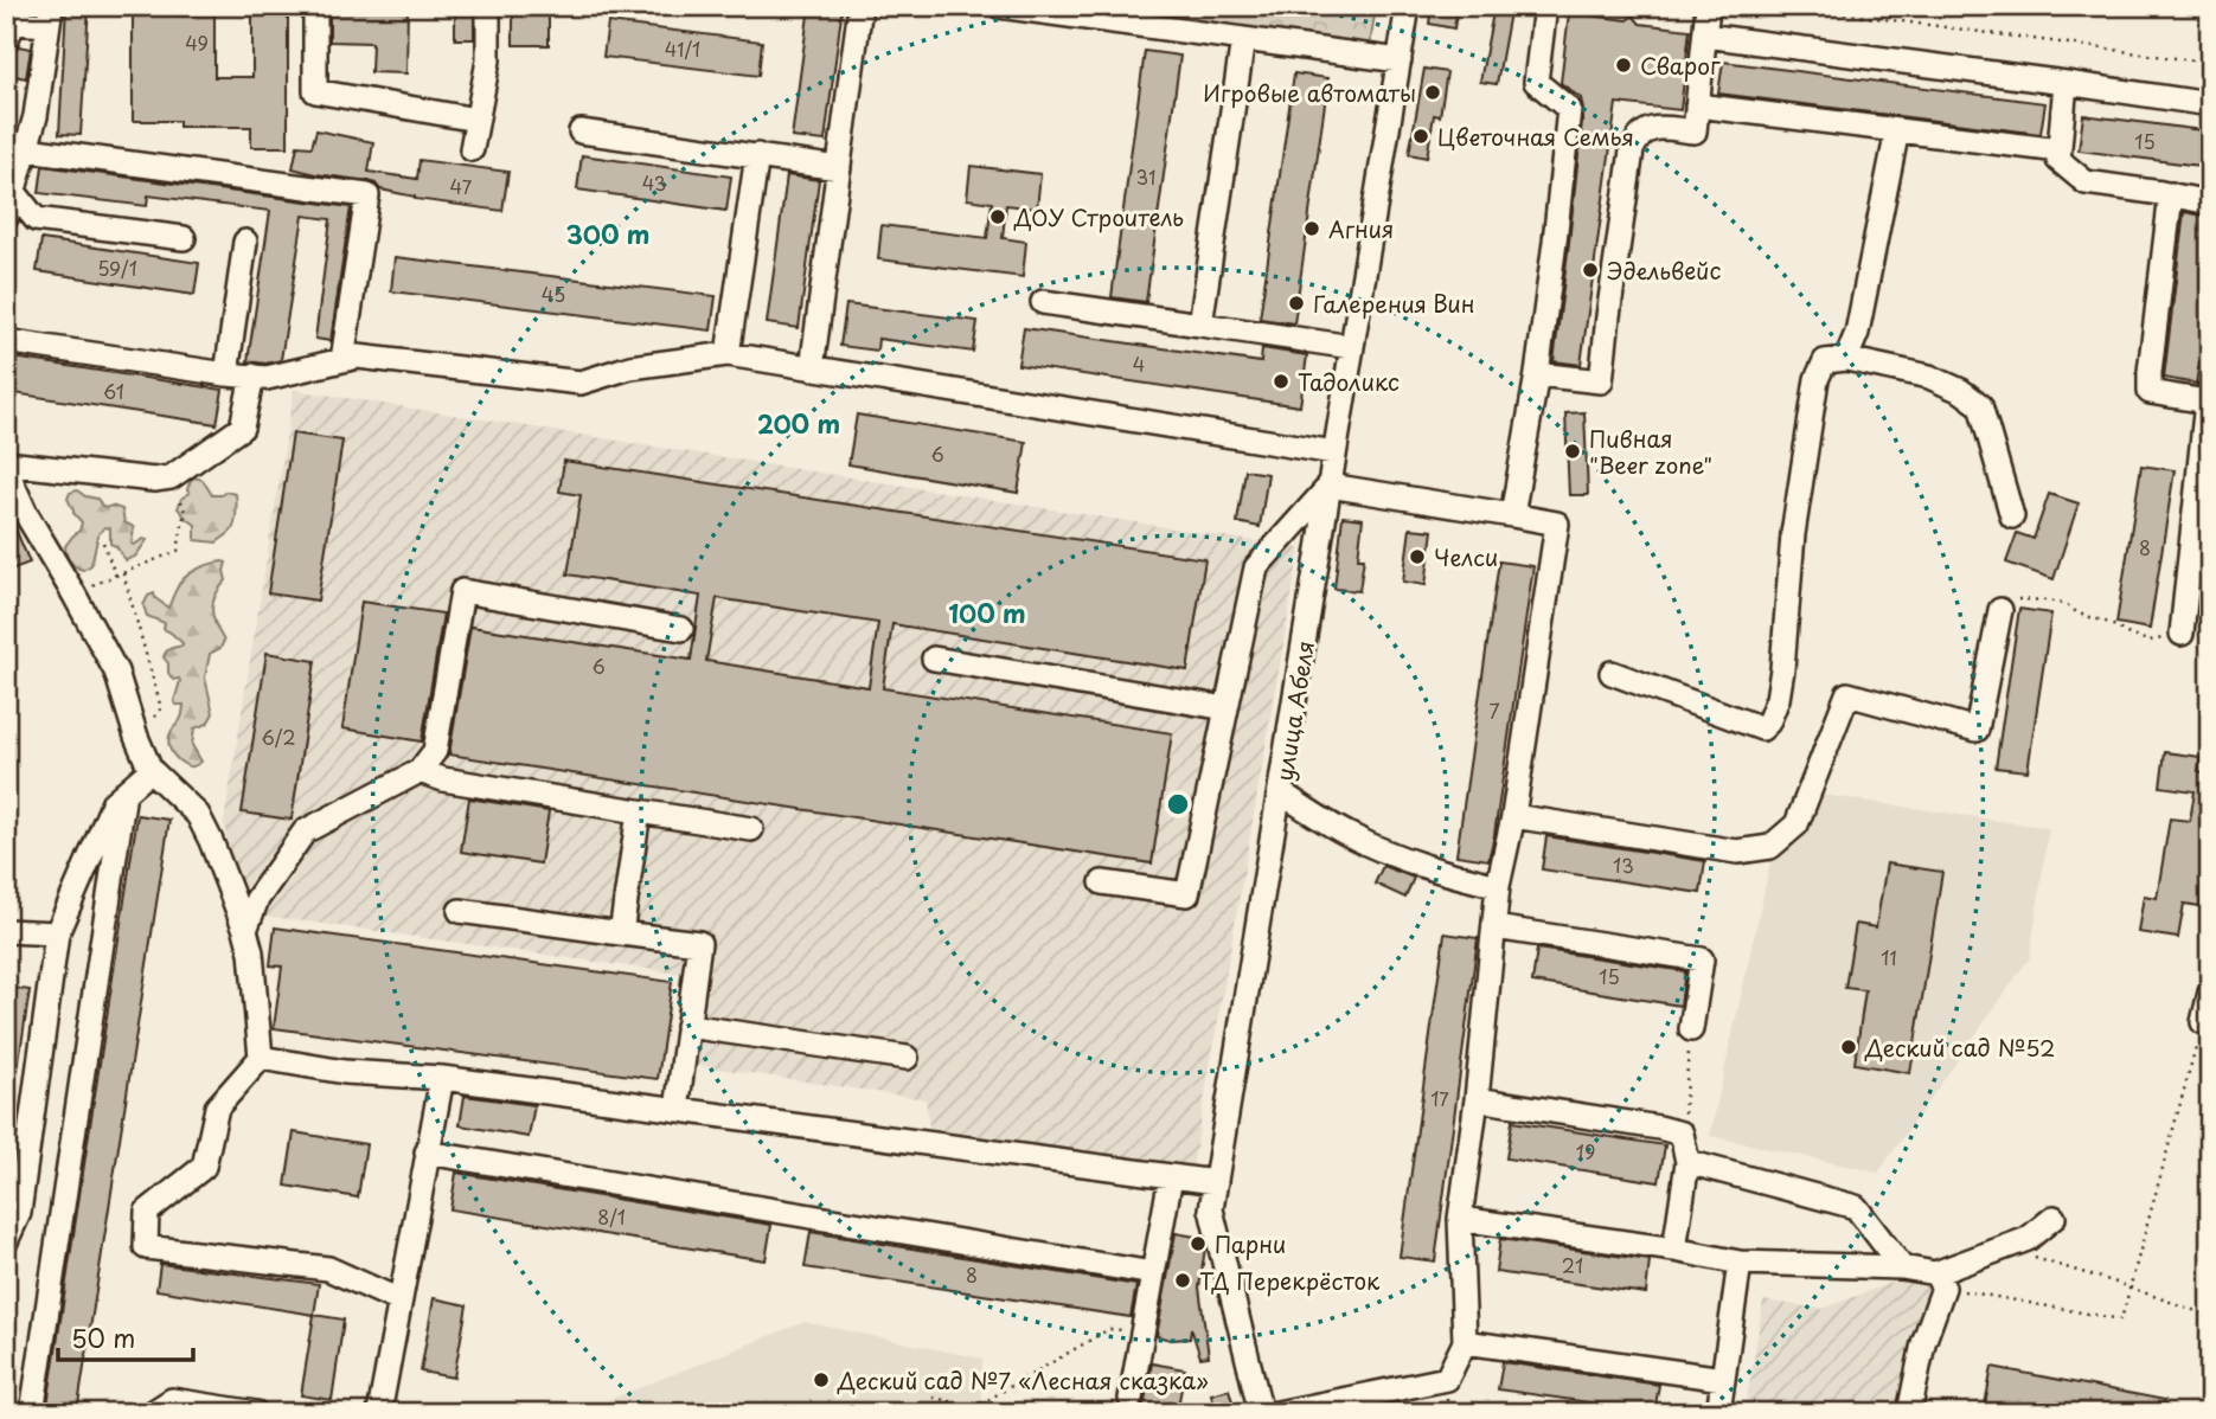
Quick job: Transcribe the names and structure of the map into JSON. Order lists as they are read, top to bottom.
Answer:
{
  "streets": {
    "street": ["улица Абеля"]
  },
  "places": [
    "Сварог",
    "Игровые автоматы",
    "Цветочная Семья",
    "ДОУ Строитель",
    "Агния",
    "Эдельвейс",
    "Галерения Вин",
    "Тадоликс",
    "Пивная \"Beer zone\"",
    "Челси",
    "Деский сад №52",
    "Парни",
    "ТД Перекрёсток",
    "Деский сад №7 «Лесная сказка»"
  ],
  "house_numbers": [
    "49",
    "41/1",
    "15",
    "31",
    "43",
    "47",
    "59/1",
    "45",
    "4",
    "61",
    "6",
    "8",
    "6",
    "7",
    "6/2",
    "13",
    "11",
    "15",
    "17",
    "19",
    "8/1",
    "21",
    "8"
  ],
  "scale_bar": "50 m",
  "rings": ["300 m", "200 m", "100 m"]
}
